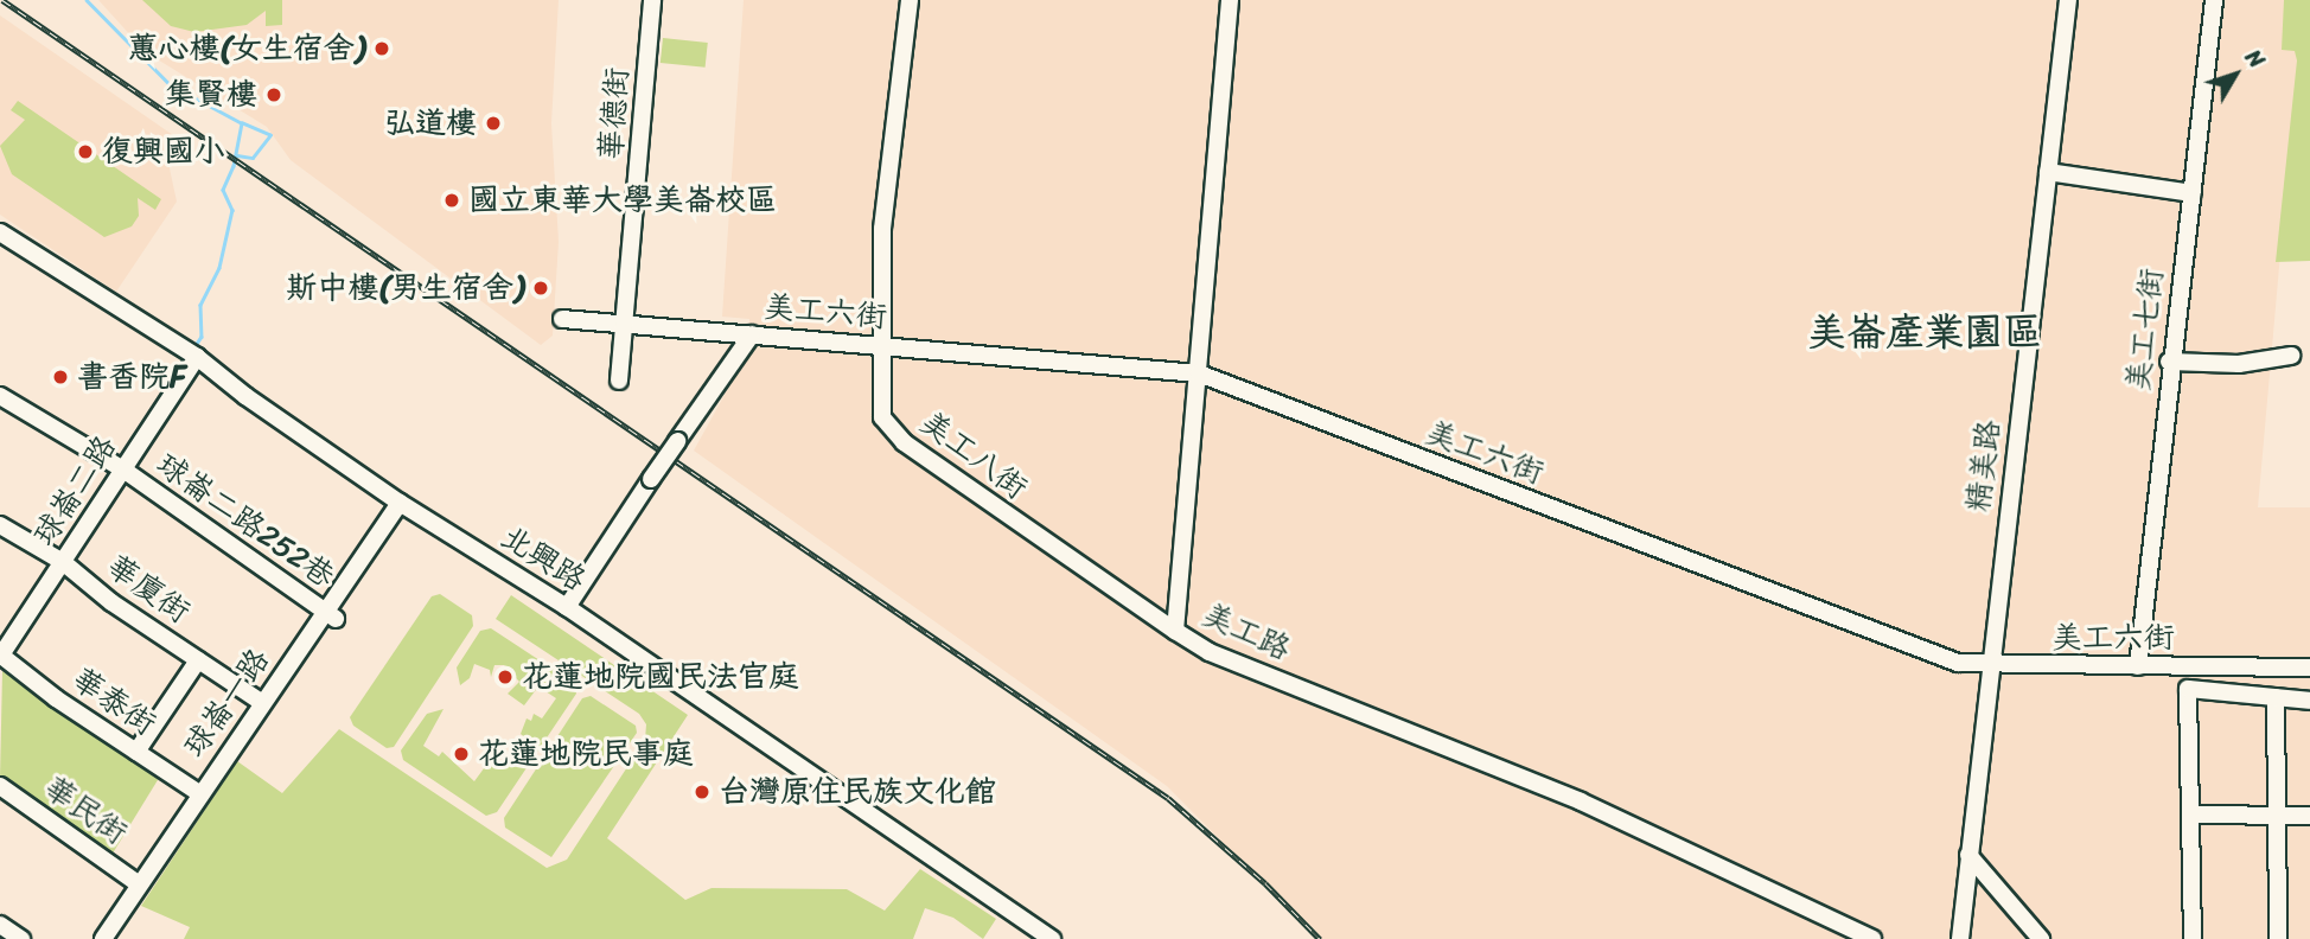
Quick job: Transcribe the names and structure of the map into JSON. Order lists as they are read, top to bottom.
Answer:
{
  "streets": {
    "street": [
      "華德街",
      "美工六街",
      "美工七街",
      "美工八街",
      "精美路",
      "球崙二路",
      "球崙二路252巷",
      "北興路",
      "華廈街",
      "美工路",
      "華泰街",
      "球崙一路",
      "華民街"
    ]
  },
  "crossings": [
    ["華德街", "美工六街"],
    ["美工六街", "美工七街"],
    ["美工六街", "美工八街"],
    ["美工六街", "精美路"],
    ["美工六街", "美工路"],
    ["美工八街", "美工路"],
    ["球崙二路", "球崙二路252巷"],
    ["球崙二路", "北興路"],
    ["球崙二路", "華廈街"],
    ["球崙二路", "華泰街"],
    ["球崙二路252巷", "球崙一路"],
    ["北興路", "球崙一路"],
    ["華廈街", "球崙一路"],
    ["華泰街", "球崙一路"],
    ["球崙一路", "華民街"]
  ],
  "districts": ["美崙產業園區"],
  "places": [
    "蕙心樓(女生宿舍)",
    "集賢樓",
    "弘道樓",
    "復興國小",
    "國立東華大學美崙校區",
    "斯中樓(男生宿舍)",
    "書香院F",
    "花蓮地院國民法官庭",
    "花蓮地院民事庭",
    "台灣原住民族文化館"
  ],
  "north": "top right"
}
